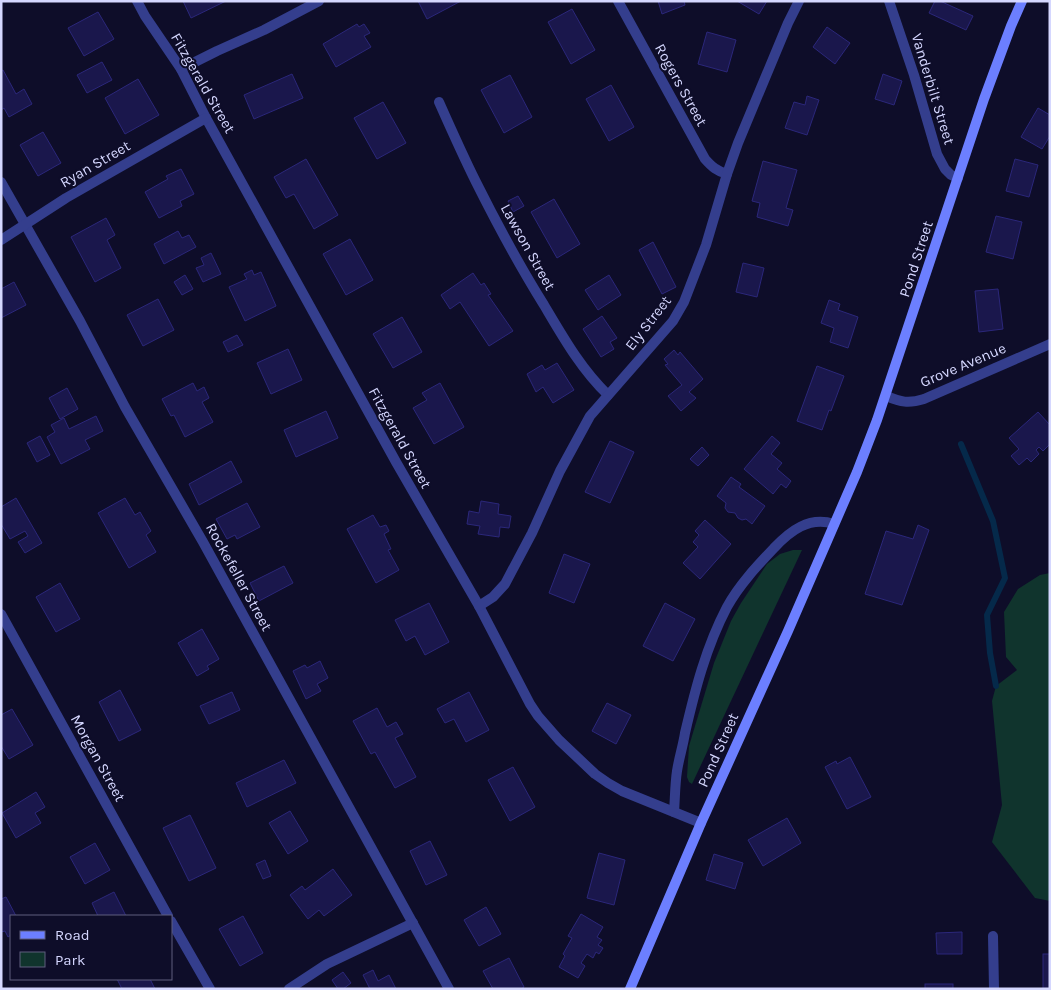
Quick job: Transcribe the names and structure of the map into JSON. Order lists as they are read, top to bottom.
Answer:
{
  "streets": {
    "main road": ["Pond Street"],
    "street": [
      "Fitzgerald Street",
      "Rogers Street",
      "Vanderbilt Street",
      "Ryan Street",
      "Lawson Street",
      "Ely Street",
      "Grove Avenue",
      "Rockefeller Street",
      "Morgan Street"
    ]
  },
  "crossings": [
    ["Fitzgerald Street", "Ryan Street"],
    ["Fitzgerald Street", "Pond Street"],
    ["Fitzgerald Street", "Ely Street"],
    ["Rogers Street", "Ely Street"],
    ["Vanderbilt Street", "Pond Street"],
    ["Ryan Street", "Rockefeller Street"],
    ["Lawson Street", "Ely Street"],
    ["Pond Street", "Grove Avenue"]
  ],
  "legend": ["Road", "Park"]
}
